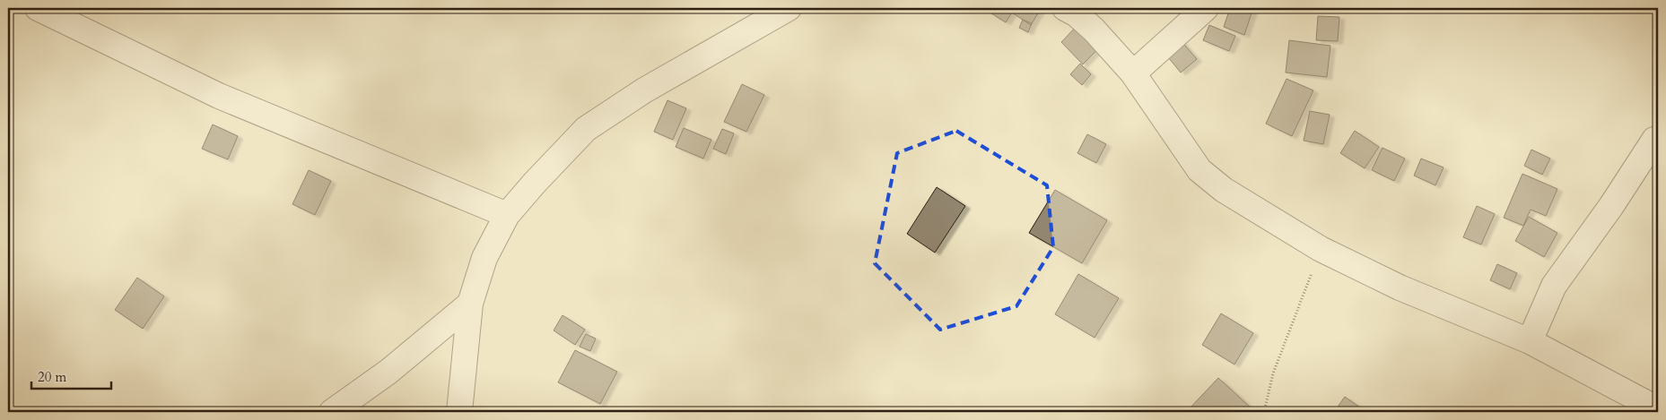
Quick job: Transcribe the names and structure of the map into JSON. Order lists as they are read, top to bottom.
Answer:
{
  "scale_bar": "20 m"
}
